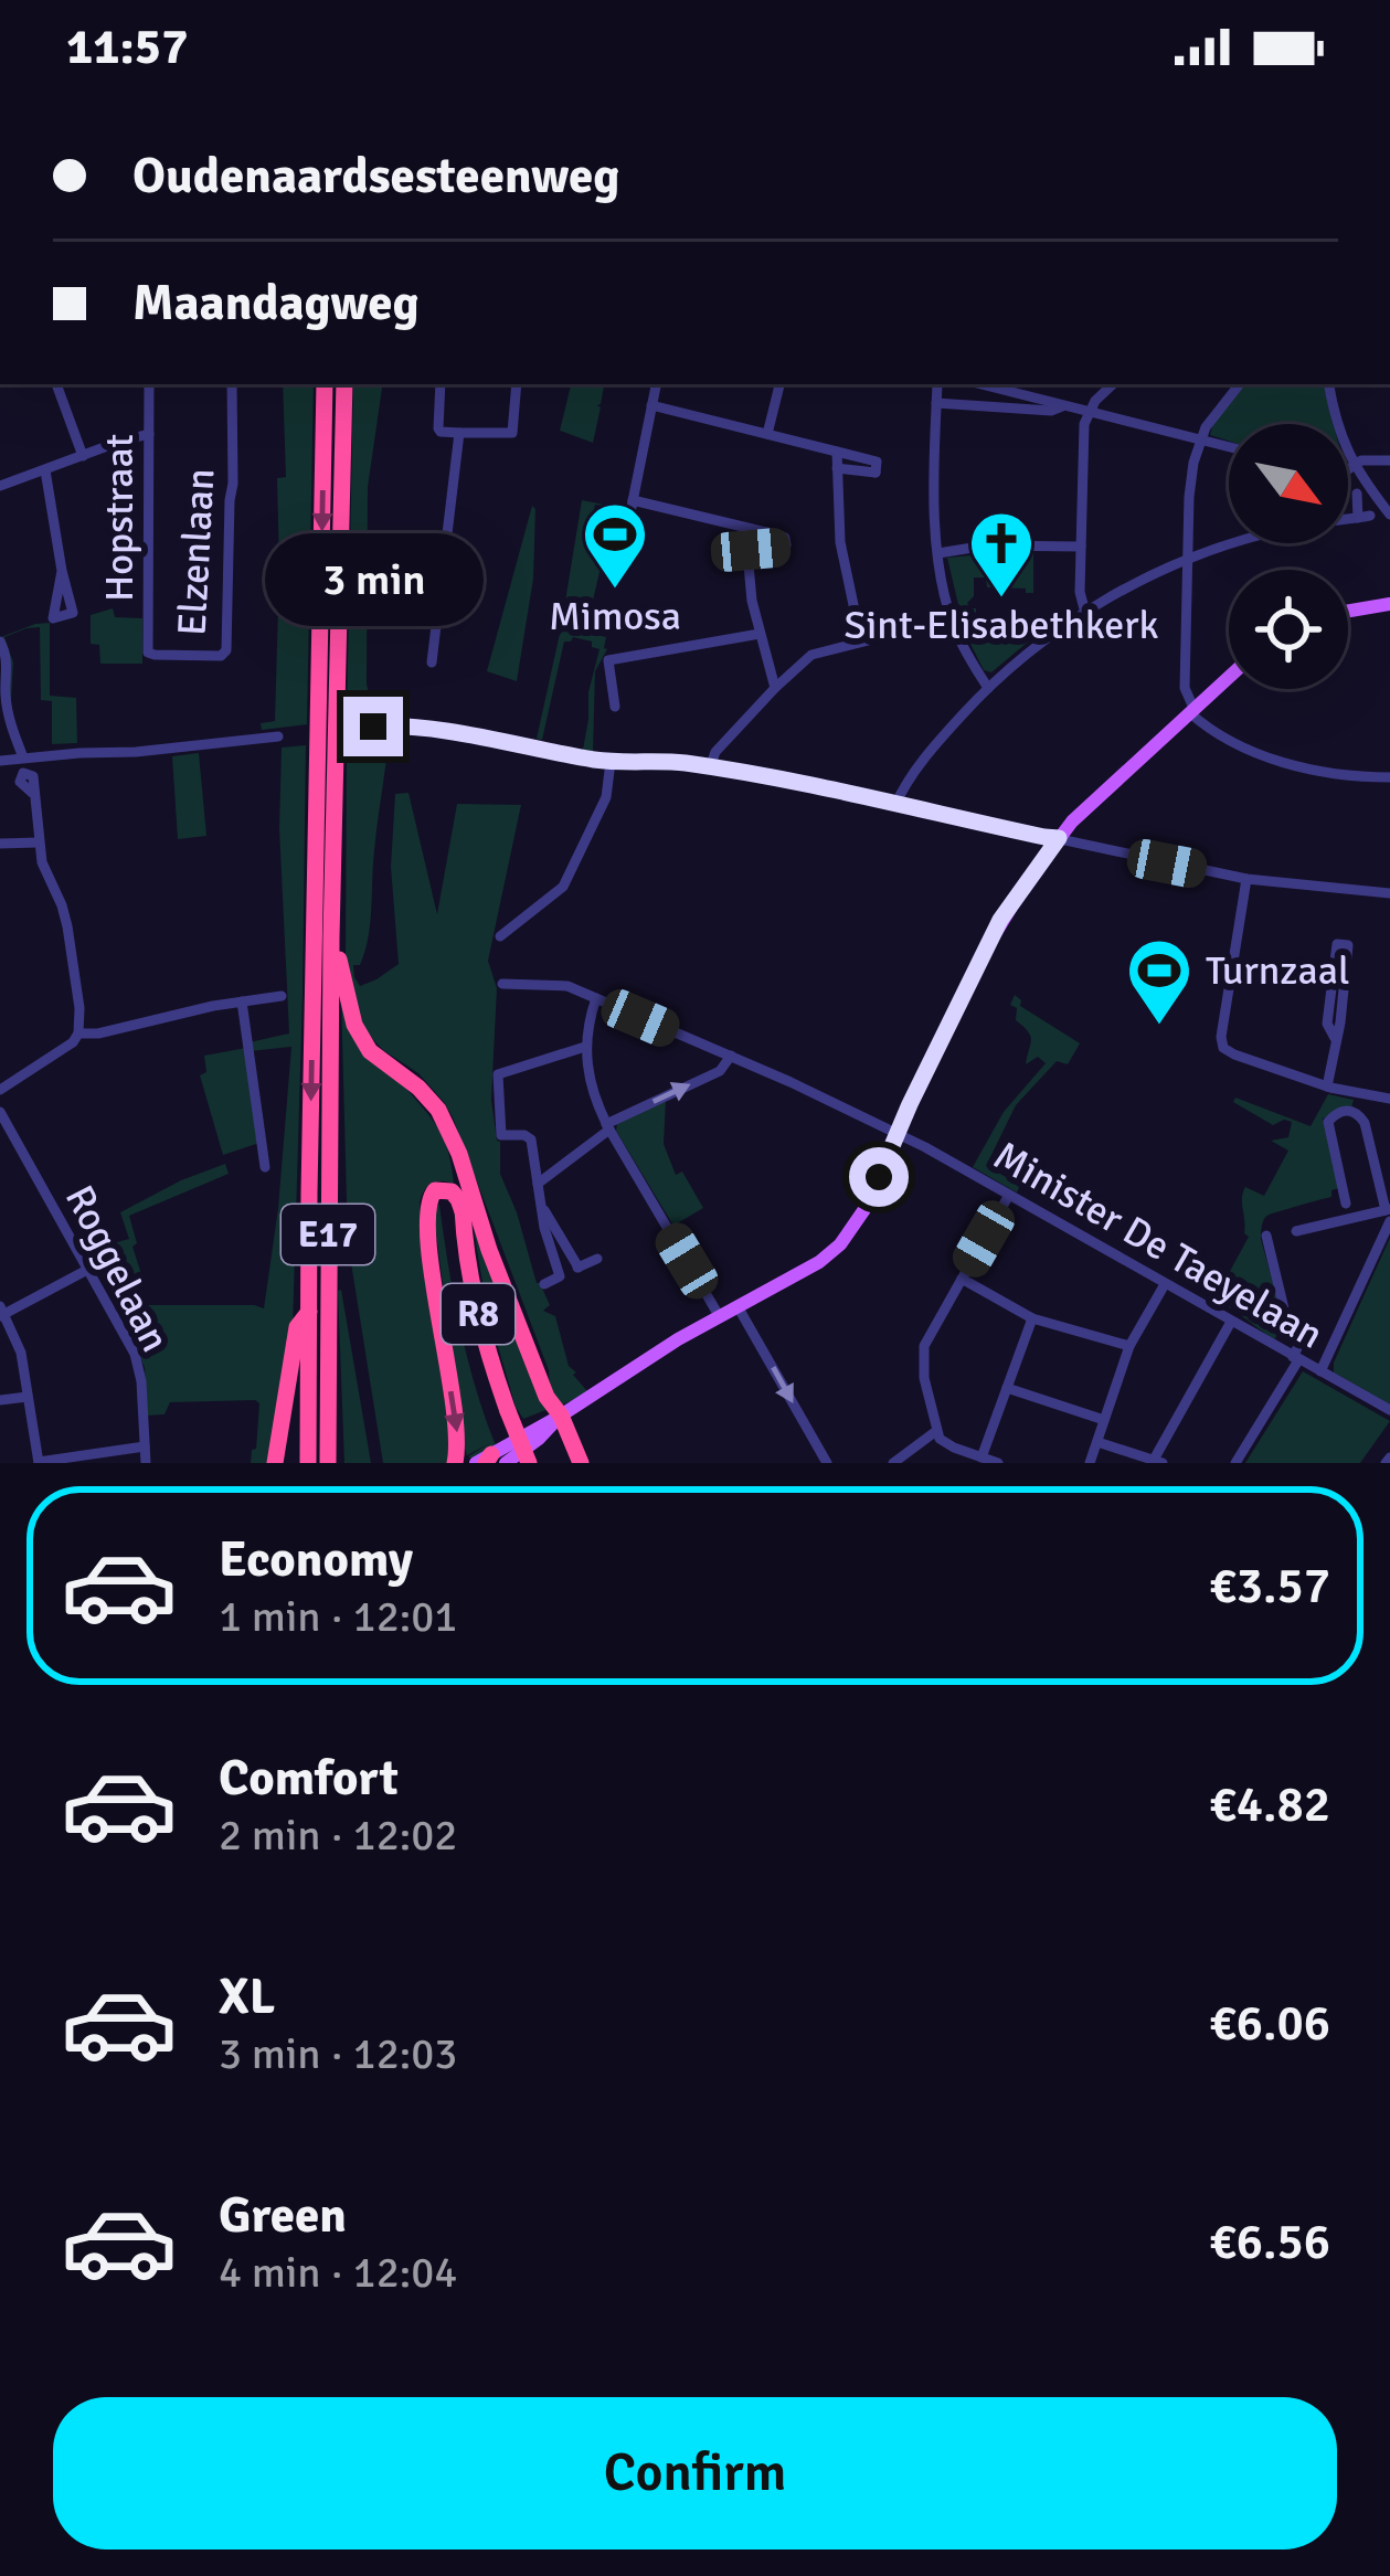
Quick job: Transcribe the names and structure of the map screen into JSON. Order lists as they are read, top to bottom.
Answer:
{
  "streets": {
    "highway": ["E17", "R8"],
    "street": [
      "Hopstraat",
      "Elzenlaan",
      "Minister De Taeyelaan",
      "Roggelaan"
    ]
  },
  "crossings": [
    ["Hopstraat", "Elzenlaan"]
  ],
  "places": {
    "sports": ["Mimosa", "Turnzaal"],
    "church": ["Sint-Elisabethkerk"]
  },
  "north": "bottom right",
  "page": {
    "status": "11:57",
    "banner": ["Oudenaardsesteenweg", "Maandagweg"],
    "bubble": "3 min",
    "list": [
      {
        "name": "Economy",
        "note": "1 min · 12:01",
        "value": "€3.57"
      },
      {
        "name": "Comfort",
        "note": "2 min · 12:02",
        "value": "€4.82"
      },
      {
        "name": "XL",
        "note": "3 min · 12:03",
        "value": "€6.06"
      },
      {
        "name": "Green",
        "note": "4 min · 12:04",
        "value": "€6.56"
      }
    ],
    "buttons": "Confirm"
  }
}
